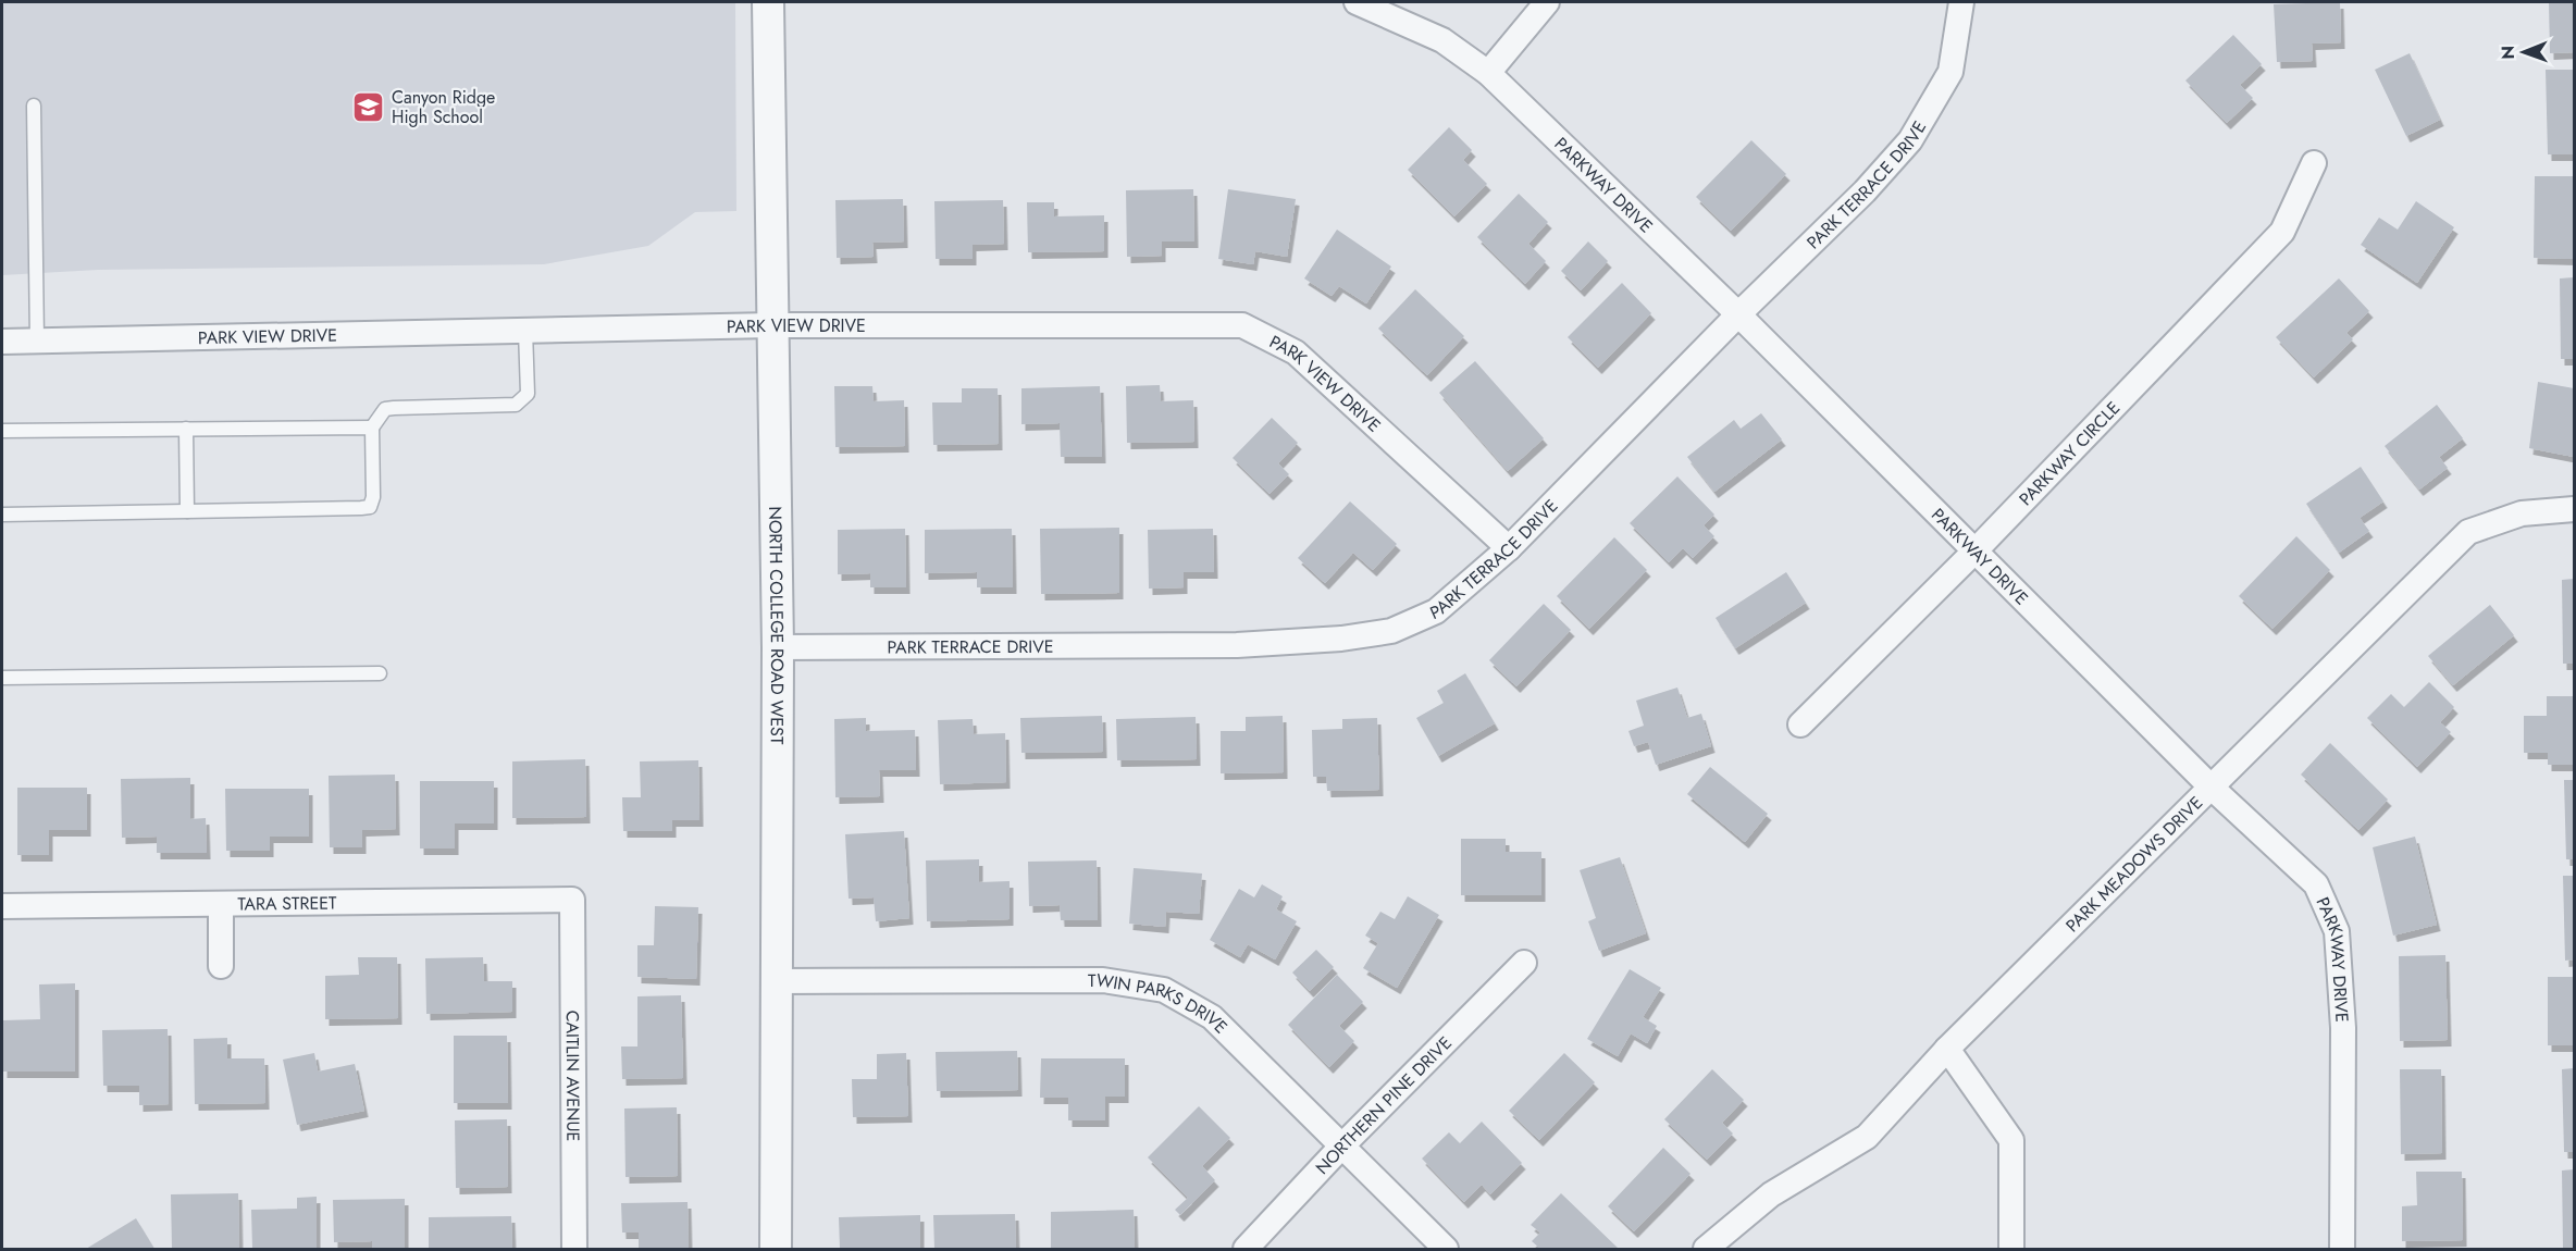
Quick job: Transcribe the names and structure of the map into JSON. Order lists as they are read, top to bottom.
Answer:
{
  "streets": {
    "street": [
      "PARK TERRACE DRIVE",
      "PARKWAY DRIVE",
      "PARK VIEW DRIVE",
      "PARKWAY CIRCLE",
      "NORTH COLLEGE ROAD WEST",
      "PARK MEADOWS DRIVE",
      "TARA STREET",
      "TWIN PARKS DRIVE",
      "CAITLIN AVENUE",
      "NORTHERN PINE DRIVE"
    ]
  },
  "crossings": [
    ["PARK TERRACE DRIVE", "PARKWAY DRIVE"],
    ["PARK TERRACE DRIVE", "PARK VIEW DRIVE"],
    ["PARK TERRACE DRIVE", "NORTH COLLEGE ROAD WEST"],
    ["PARKWAY DRIVE", "PARKWAY CIRCLE"],
    ["PARKWAY DRIVE", "PARK MEADOWS DRIVE"],
    ["PARK VIEW DRIVE", "NORTH COLLEGE ROAD WEST"],
    ["NORTH COLLEGE ROAD WEST", "TWIN PARKS DRIVE"],
    ["TARA STREET", "CAITLIN AVENUE"],
    ["TWIN PARKS DRIVE", "NORTHERN PINE DRIVE"]
  ],
  "places": {
    "school or university": ["Canyon Ridge High School"]
  },
  "north": "left"
}
